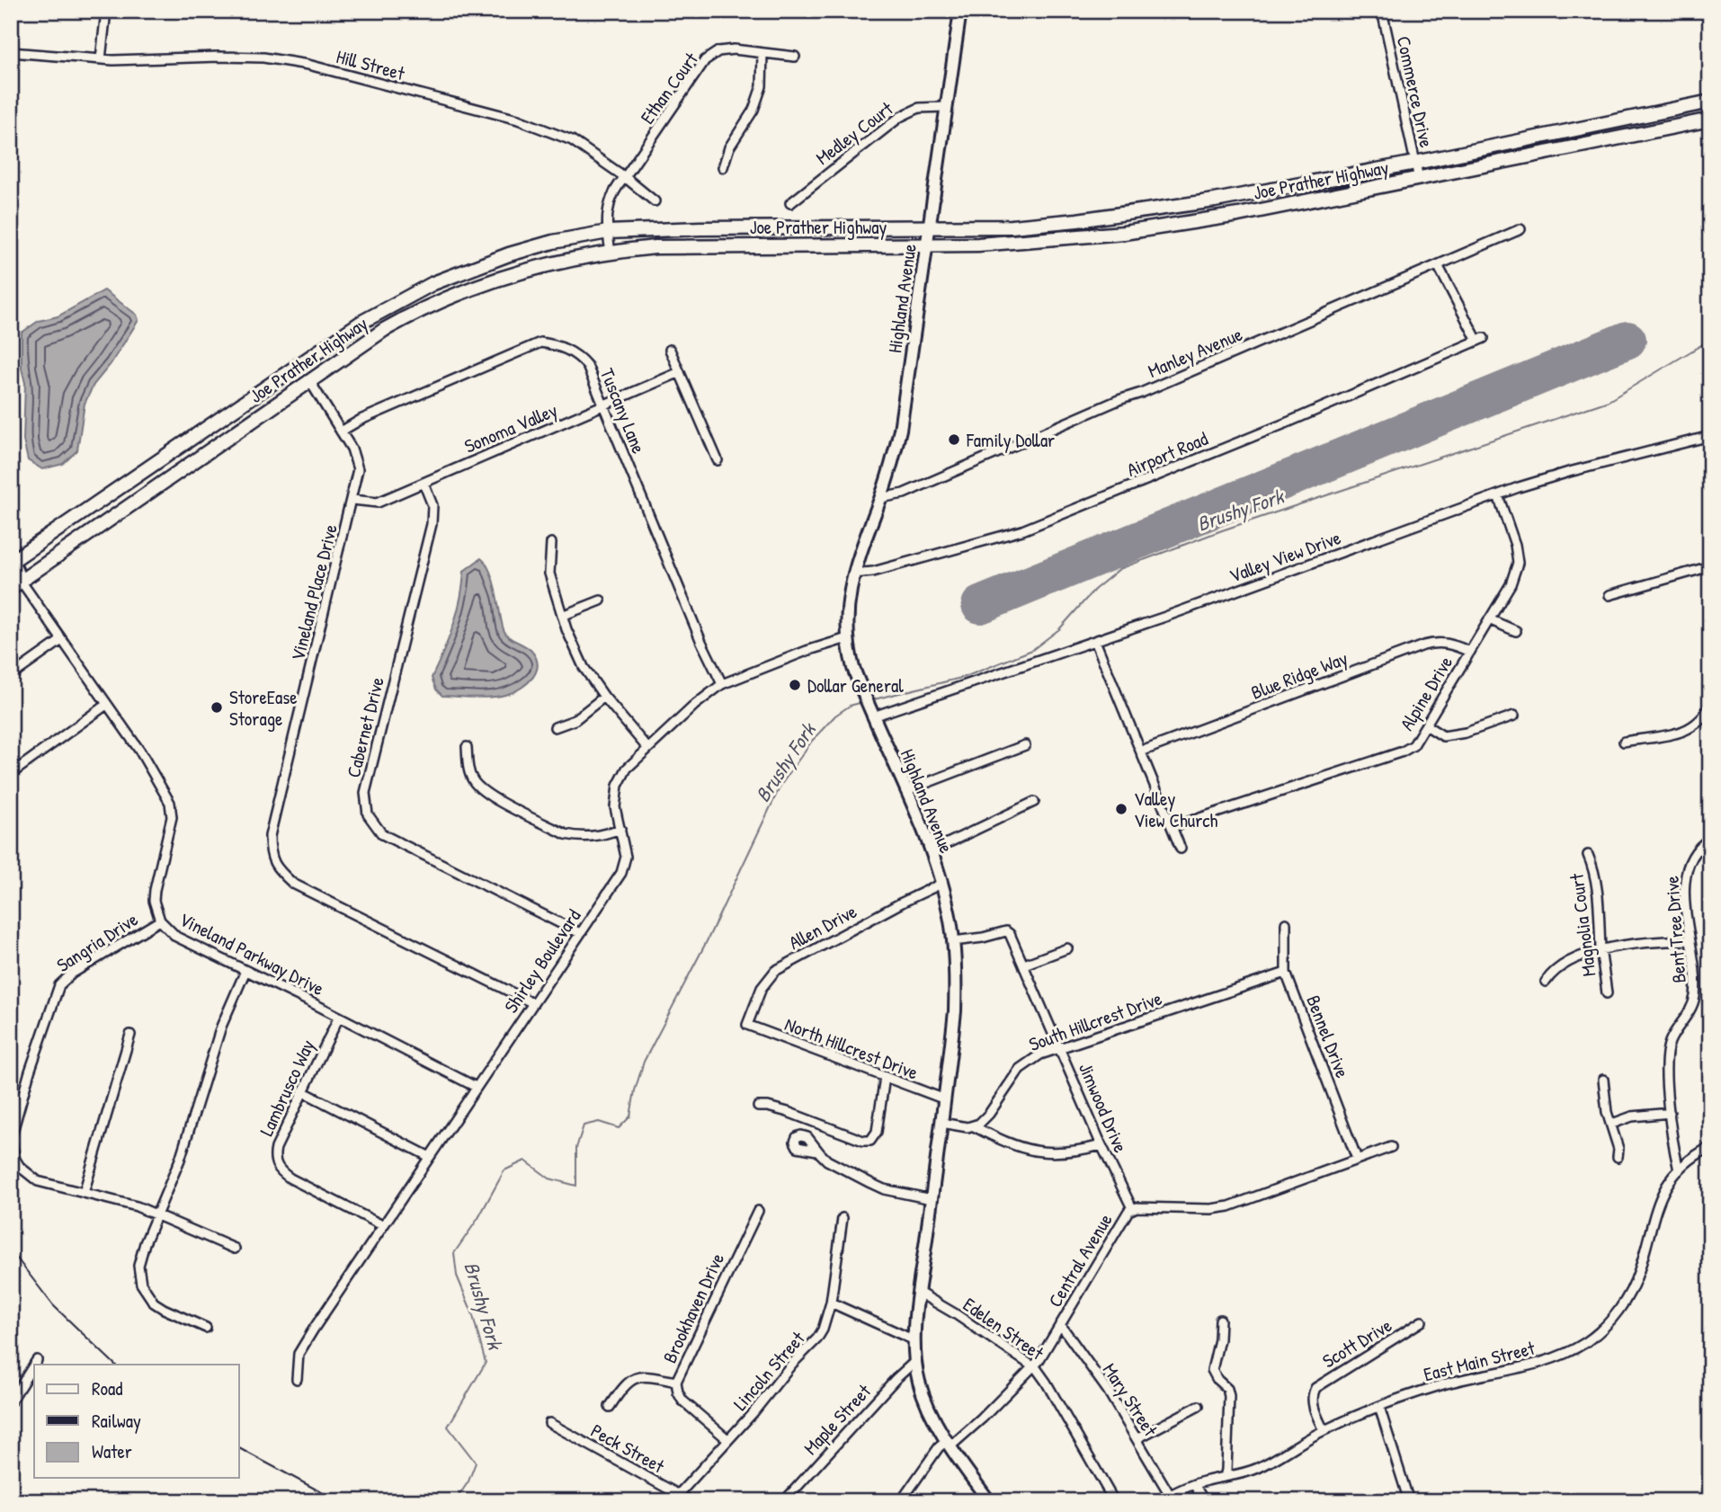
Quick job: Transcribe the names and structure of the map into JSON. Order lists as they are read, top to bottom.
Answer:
{
  "streets": {
    "highway": ["Joe Prather Highway"],
    "main road": ["Highland Avenue"],
    "street": [
      "Hill Street",
      "Ethan Court",
      "Commerce Drive",
      "Medley Court",
      "Manley Avenue",
      "Tuscany Lane",
      "Sonoma Valley",
      "Airport Road",
      "Valley View Drive",
      "Vineland Place Drive",
      "Blue Ridge Way",
      "Alpine Drive",
      "Cabernet Drive",
      "Magnolia Court",
      "Allen Drive",
      "Bent Tree Drive",
      "Sangria Drive",
      "Vineland Parkway Drive",
      "Shirley Boulevard",
      "South Hillcrest Drive",
      "Bennel Drive",
      "North Hillcrest Drive",
      "Lambrusco Way",
      "Jimwood Drive",
      "Central Avenue",
      "Brookhaven Drive",
      "Edelen Street",
      "Scott Drive",
      "East Main Street",
      "Lincoln Street",
      "Mary Street",
      "Maple Street",
      "Peck Street"
    ]
  },
  "crossings": [
    ["Hill Street", "Ethan Court"],
    ["Commerce Drive", "Joe Prather Highway"],
    ["Medley Court", "Highland Avenue"],
    ["Joe Prather Highway", "Highland Avenue"],
    ["Joe Prather Highway", "Vineland Place Drive"],
    ["Joe Prather Highway", "Vineland Parkway Drive"],
    ["Highland Avenue", "Manley Avenue"],
    ["Highland Avenue", "Airport Road"],
    ["Highland Avenue", "Valley View Drive"],
    ["Highland Avenue", "Allen Drive"],
    ["Highland Avenue", "Shirley Boulevard"],
    ["Highland Avenue", "North Hillcrest Drive"],
    ["Highland Avenue", "Jimwood Drive"],
    ["Highland Avenue", "Central Avenue"],
    ["Highland Avenue", "Edelen Street"],
    ["Highland Avenue", "Maple Street"],
    ["Manley Avenue", "Airport Road"],
    ["Tuscany Lane", "Sonoma Valley"],
    ["Tuscany Lane", "Vineland Place Drive"],
    ["Tuscany Lane", "Shirley Boulevard"],
    ["Sonoma Valley", "Vineland Place Drive"],
    ["Sonoma Valley", "Cabernet Drive"],
    ["Valley View Drive", "Alpine Drive"],
    ["Vineland Place Drive", "Shirley Boulevard"],
    ["Blue Ridge Way", "Alpine Drive"],
    ["Cabernet Drive", "Shirley Boulevard"],
    ["Allen Drive", "North Hillcrest Drive"],
    ["Bent Tree Drive", "East Main Street"],
    ["Sangria Drive", "Vineland Parkway Drive"],
    ["Vineland Parkway Drive", "Shirley Boulevard"],
    ["Vineland Parkway Drive", "Lambrusco Way"],
    ["Shirley Boulevard", "Lambrusco Way"],
    ["South Hillcrest Drive", "Bennel Drive"],
    ["South Hillcrest Drive", "Jimwood Drive"],
    ["Bennel Drive", "Central Avenue"],
    ["Jimwood Drive", "Central Avenue"],
    ["Central Avenue", "Edelen Street"],
    ["Central Avenue", "Mary Street"],
    ["Brookhaven Drive", "Lincoln Street"],
    ["Scott Drive", "East Main Street"],
    ["East Main Street", "Mary Street"],
    ["Lincoln Street", "Peck Street"]
  ],
  "water": ["Brushy Fork"],
  "places": [
    "Family Dollar",
    "Dollar General",
    "StoreEase Storage",
    "Valley View Church"
  ],
  "legend": ["Road", "Railway", "Water"]
}
